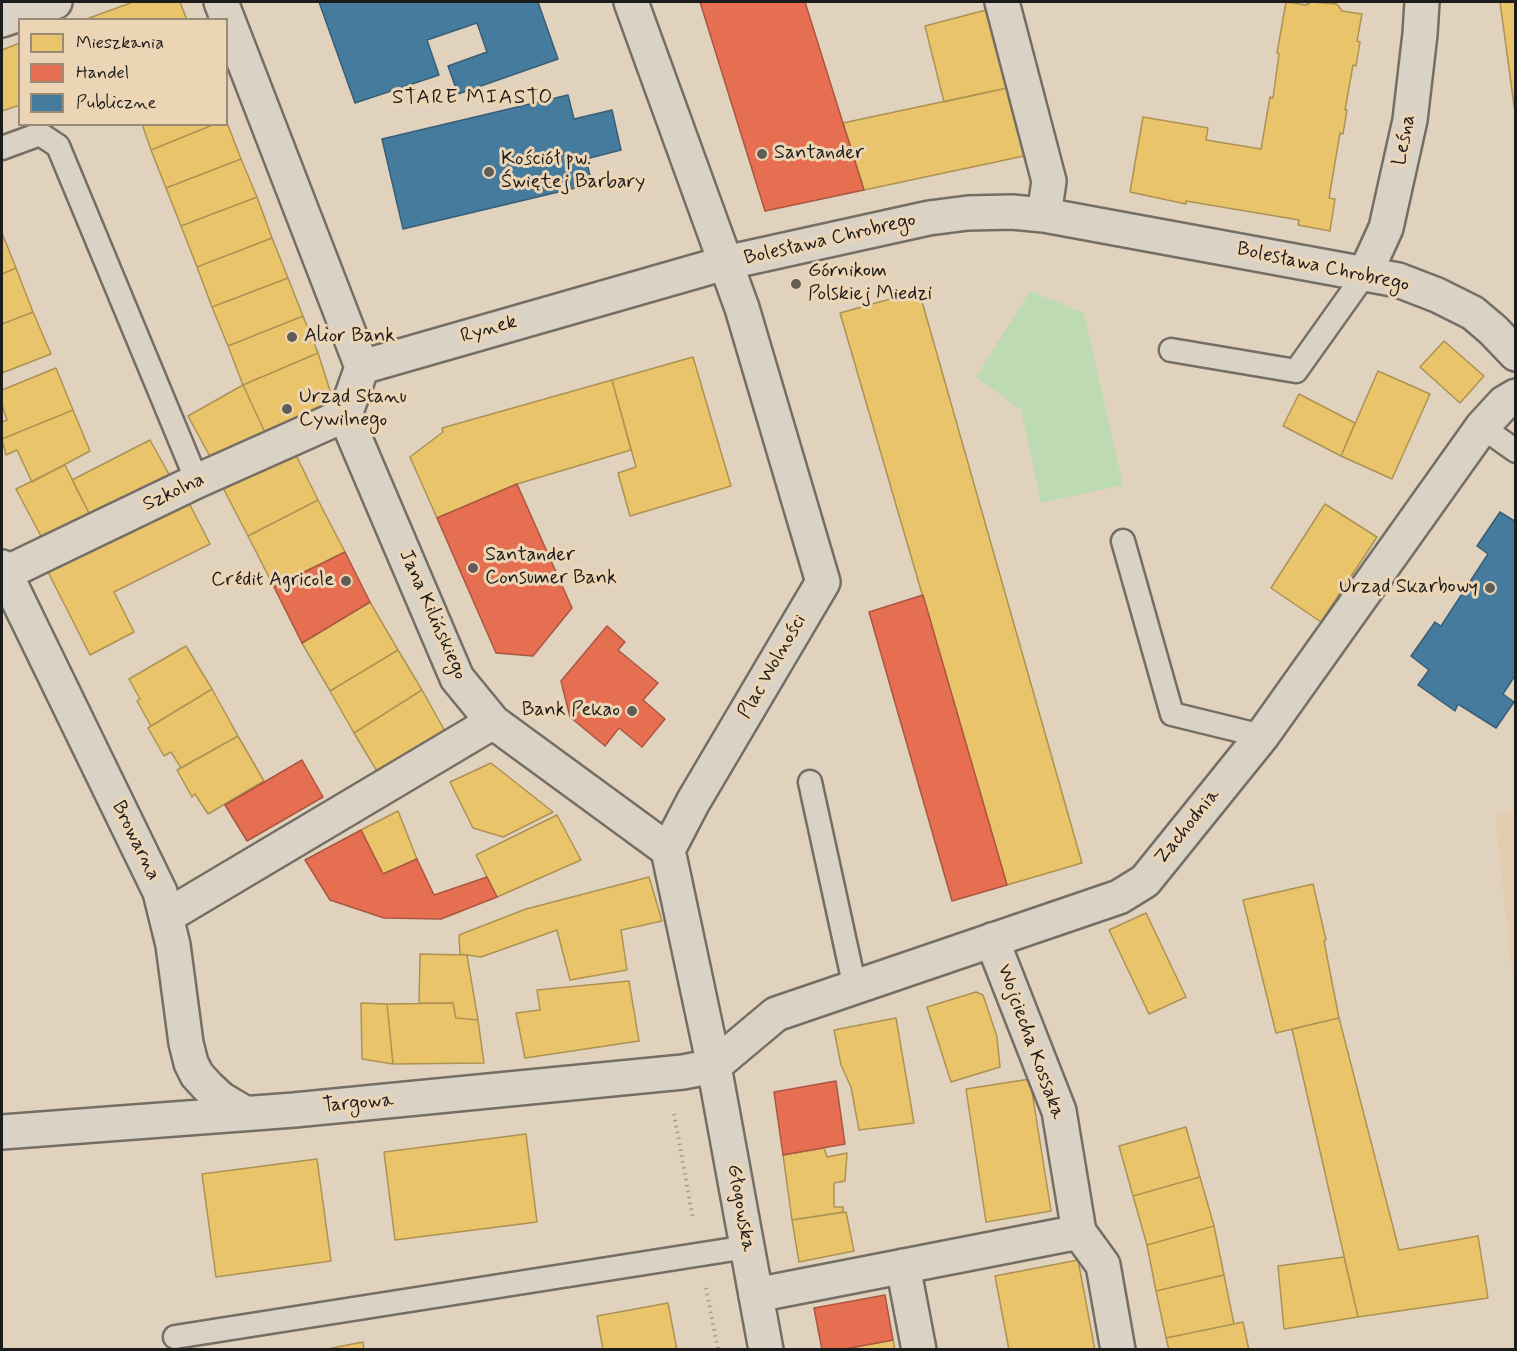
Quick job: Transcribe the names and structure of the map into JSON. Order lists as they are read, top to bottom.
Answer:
{
  "streets": {
    "street": [
      "Leśna",
      "Bolesława Chrobrego",
      "Rynek",
      "Szkolna",
      "Jana Kilińskiego",
      "Plac Wolności",
      "Zachodnia",
      "Browarna",
      "Wojciecha Kossaka",
      "Targowa",
      "Głogowska"
    ]
  },
  "crossings": [
    ["Leśna", "Bolesława Chrobrego"],
    ["Bolesława Chrobrego", "Rynek"],
    ["Bolesława Chrobrego", "Plac Wolności"],
    ["Rynek", "Plac Wolności"],
    ["Szkolna", "Jana Kilińskiego"],
    ["Szkolna", "Browarna"],
    ["Jana Kilińskiego", "Plac Wolności"],
    ["Zachodnia", "Wojciecha Kossaka"],
    ["Zachodnia", "Targowa"],
    ["Zachodnia", "Głogowska"],
    ["Browarna", "Targowa"],
    ["Targowa", "Głogowska"]
  ],
  "districts": ["STARE MIASTO"],
  "places": [
    "Santander",
    "Kościół pw. Świętej Barbary",
    "Górnikom Polskiej Miedzi",
    "Alior Bank",
    "Urząd Stanu Cywilnego",
    "Santander Consumer Bank",
    "Crédit Agricole",
    "Urząd Skarbowy",
    "Bank Pekao"
  ],
  "legend": ["Mieszkania", "Handel", "Publiczne"]
}
